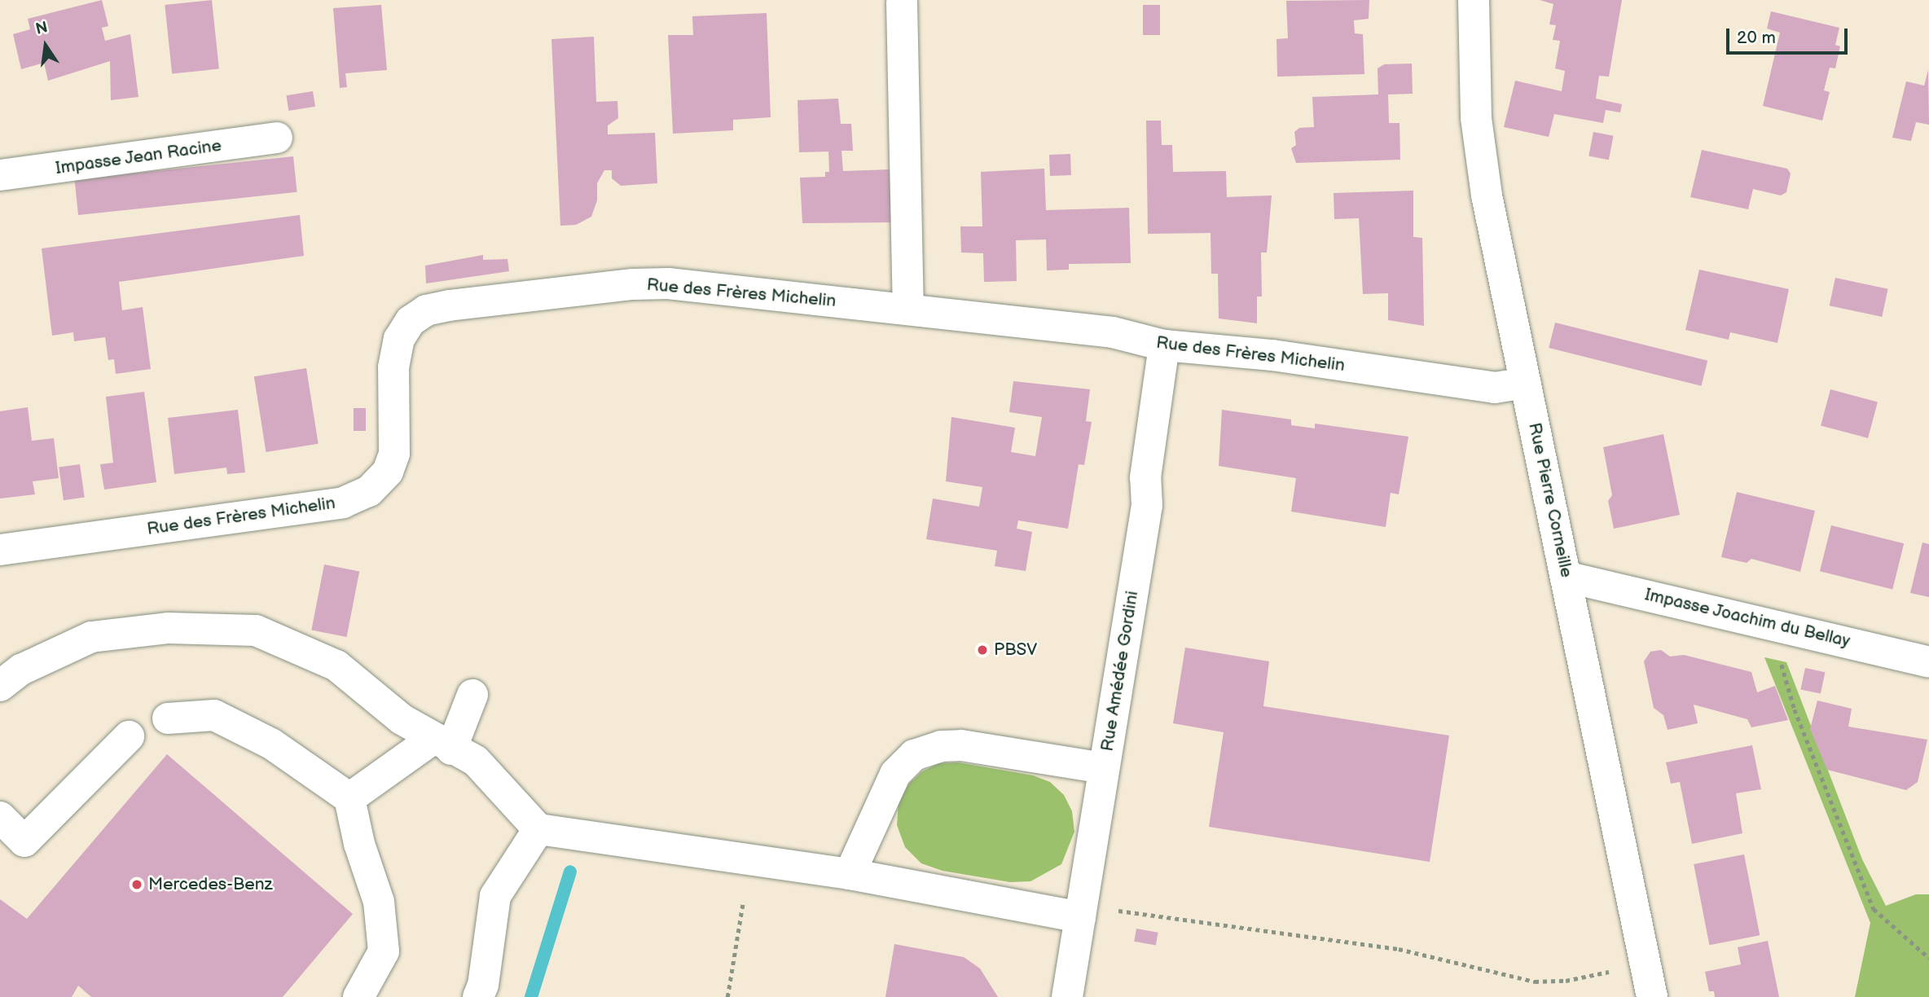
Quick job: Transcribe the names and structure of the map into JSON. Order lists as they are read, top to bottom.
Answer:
{
  "streets": {
    "street": [
      "Impasse Jean Racine",
      "Rue des Frères Michelin",
      "Rue Pierre Corneille",
      "Impasse Joachim du Bellay",
      "Rue Amédée Gordini"
    ]
  },
  "crossings": [
    ["Rue des Frères Michelin", "Rue Pierre Corneille"],
    ["Rue des Frères Michelin", "Rue Amédée Gordini"],
    ["Rue Pierre Corneille", "Impasse Joachim du Bellay"]
  ],
  "places": ["PBSV", "Mercedes-Benz"],
  "scale_bar": "20 m",
  "north": "top"
}
